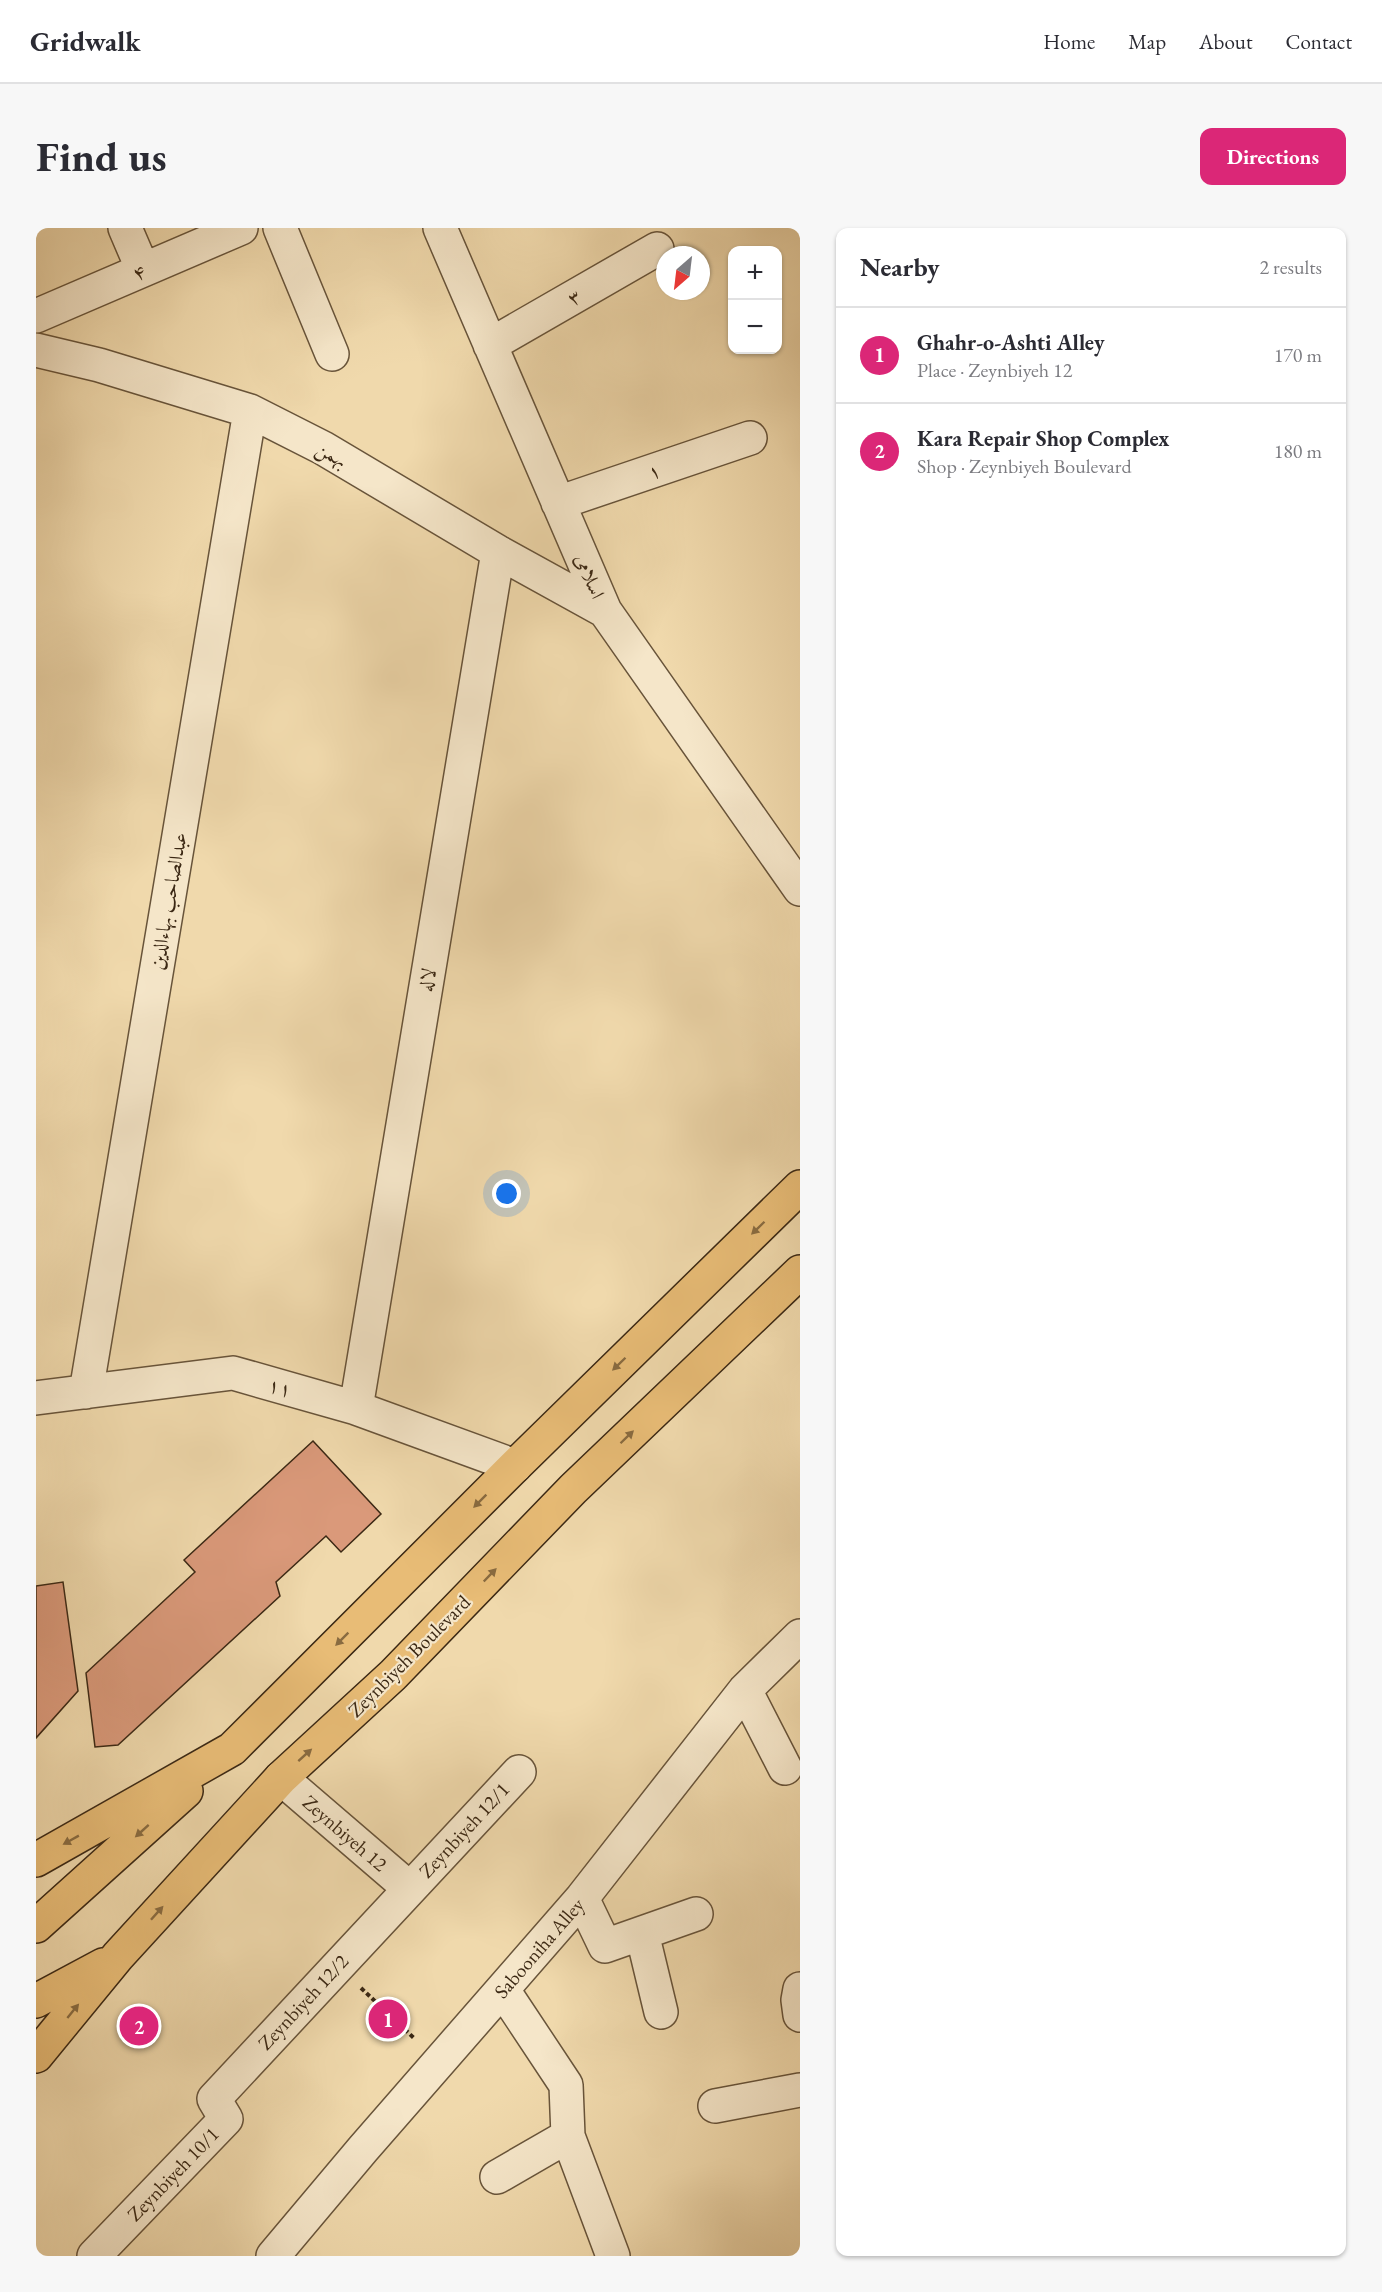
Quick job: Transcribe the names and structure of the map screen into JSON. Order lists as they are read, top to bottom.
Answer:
{
  "streets": {
    "main road": ["Zeynbiyeh Boulevard"],
    "street": [
      "۴",
      "۳",
      "بهمن",
      "۱",
      "اسلامی",
      "عبدالصاحب بهاءالدین",
      "لاله",
      "۱۱",
      "Zeynbiyeh 12/1",
      "Zeynbiyeh 12",
      "Sabooniha Alley",
      "Zeynbiyeh 12/2",
      "Zeynbiyeh 10/1"
    ]
  },
  "crossings": [
    ["۳", "اسلامی"],
    ["بهمن", "اسلامی"],
    ["بهمن", "عبدالصاحب بهاءالدین"],
    ["بهمن", "لاله"],
    ["۱", "اسلامی"],
    ["عبدالصاحب بهاءالدین", "۱۱"],
    ["لاله", "۱۱"],
    ["Zeynbiyeh Boulevard", "Zeynbiyeh 12"],
    ["Zeynbiyeh 12/1", "Zeynbiyeh 12"],
    ["Zeynbiyeh 12/1", "Zeynbiyeh 12/2"],
    ["Zeynbiyeh 12", "Zeynbiyeh 12/2"],
    ["Zeynbiyeh 12/2", "Zeynbiyeh 10/1"]
  ],
  "north": "bottom left",
  "page": {
    "header": "Gridwalk",
    "nav": [
      "Home",
      "Map",
      "About",
      "Contact"
    ],
    "buttons": "Directions",
    "title": "Find us",
    "heading": ["Nearby", "2 results"],
    "map_buttons": ["+", "−"],
    "list": [
      {
        "mark": "1",
        "name": "Ghahr-o-Ashti Alley",
        "note": "Place · Zeynbiyeh 12",
        "value": "170 m"
      },
      {
        "mark": "2",
        "name": "Kara Repair Shop Complex",
        "note": "Shop · Zeynbiyeh Boulevard",
        "value": "180 m"
      }
    ],
    "pins": ["1", "2"]
  }
}
